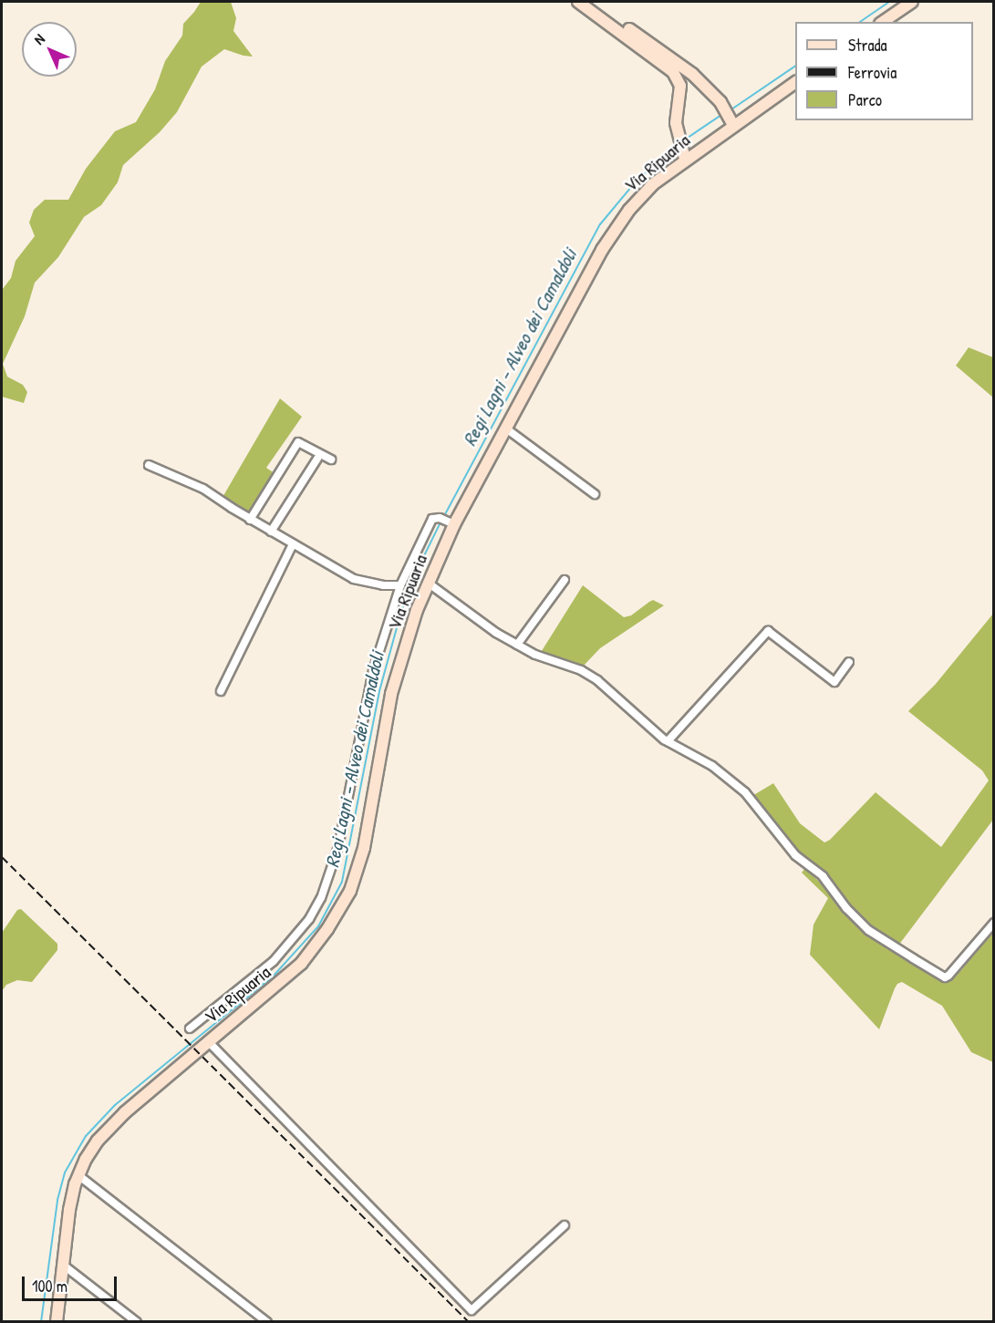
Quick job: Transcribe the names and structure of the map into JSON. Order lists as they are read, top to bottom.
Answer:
{
  "streets": {
    "street": ["Via Ripuaria"]
  },
  "water": ["Regi Lagni - Alveo dei Camaldoli"],
  "legend": ["Strada", "Ferrovia", "Parco"],
  "scale_bar": "100 m",
  "north": "top left"
}
